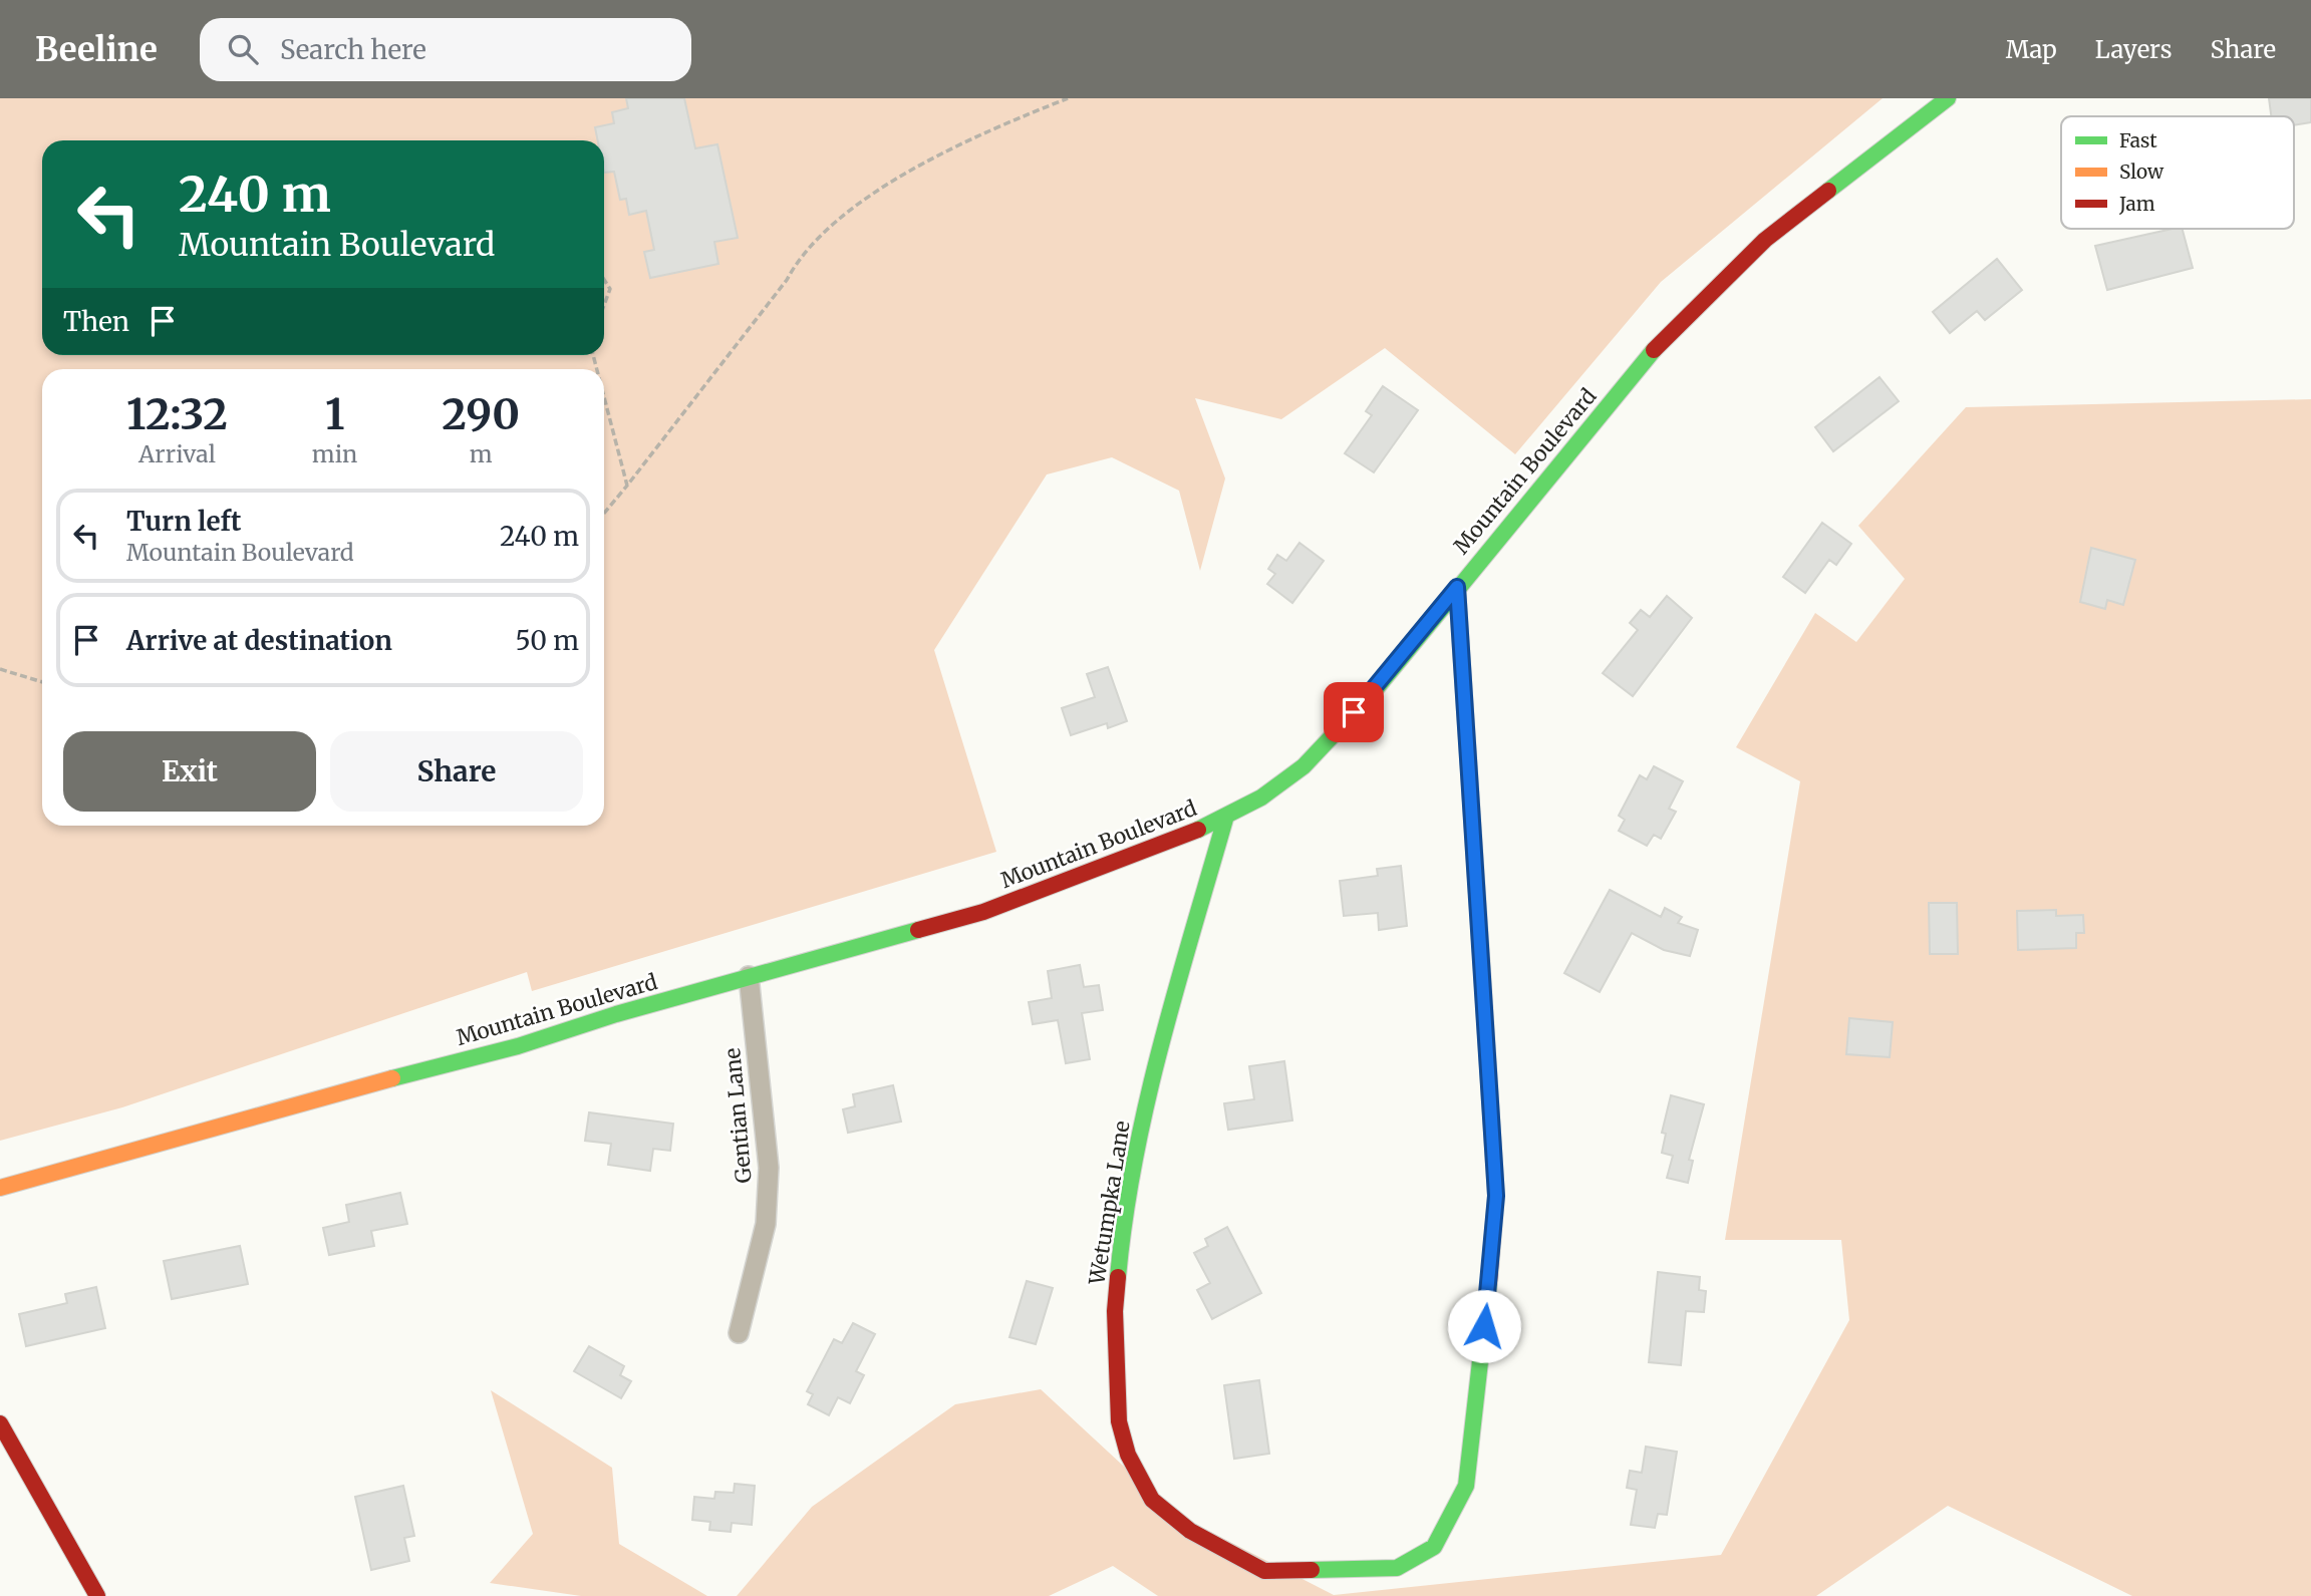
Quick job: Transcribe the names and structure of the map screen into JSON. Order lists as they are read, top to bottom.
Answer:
{
  "streets": {
    "street": ["Mountain Boulevard", "Gentian Lane", "Wetumpka Lane"]
  },
  "crossings": [
    ["Mountain Boulevard", "Gentian Lane"],
    ["Mountain Boulevard", "Wetumpka Lane"]
  ],
  "legend": ["Fast", "Slow", "Jam"],
  "page": {
    "header": "Beeline",
    "search": "Search here",
    "nav": ["Map", "Layers", "Share"],
    "turn": ["240 m", "Mountain Boulevard"],
    "then": "Then",
    "eta": [
      "12:32",
      "Arrival",
      "1",
      "min",
      "290",
      "m"
    ],
    "list": [
      {
        "name": "Turn left",
        "note": "Mountain Boulevard",
        "value": "240 m"
      },
      {
        "name": "Arrive at destination",
        "value": "50 m"
      }
    ],
    "buttons": ["Exit", "Share"]
  }
}
